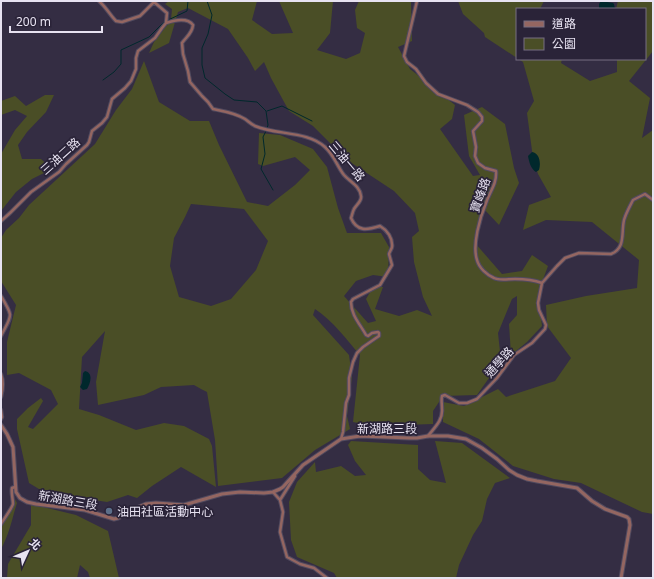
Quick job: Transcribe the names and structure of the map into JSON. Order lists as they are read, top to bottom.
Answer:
{
  "streets": {
    "street": [
      "三油二路",
      "三油一路",
      "寶峰路",
      "通學路",
      "新湖路三段"
    ]
  },
  "crossings": [
    ["三油二路", "三油一路"],
    ["三油一路", "新湖路三段"],
    ["寶峰路", "通學路"],
    ["通學路", "新湖路三段"]
  ],
  "places": ["油田社區活動中心"],
  "legend": ["道路", "公園"],
  "scale_bar": "200 m",
  "north": "top right"
}
